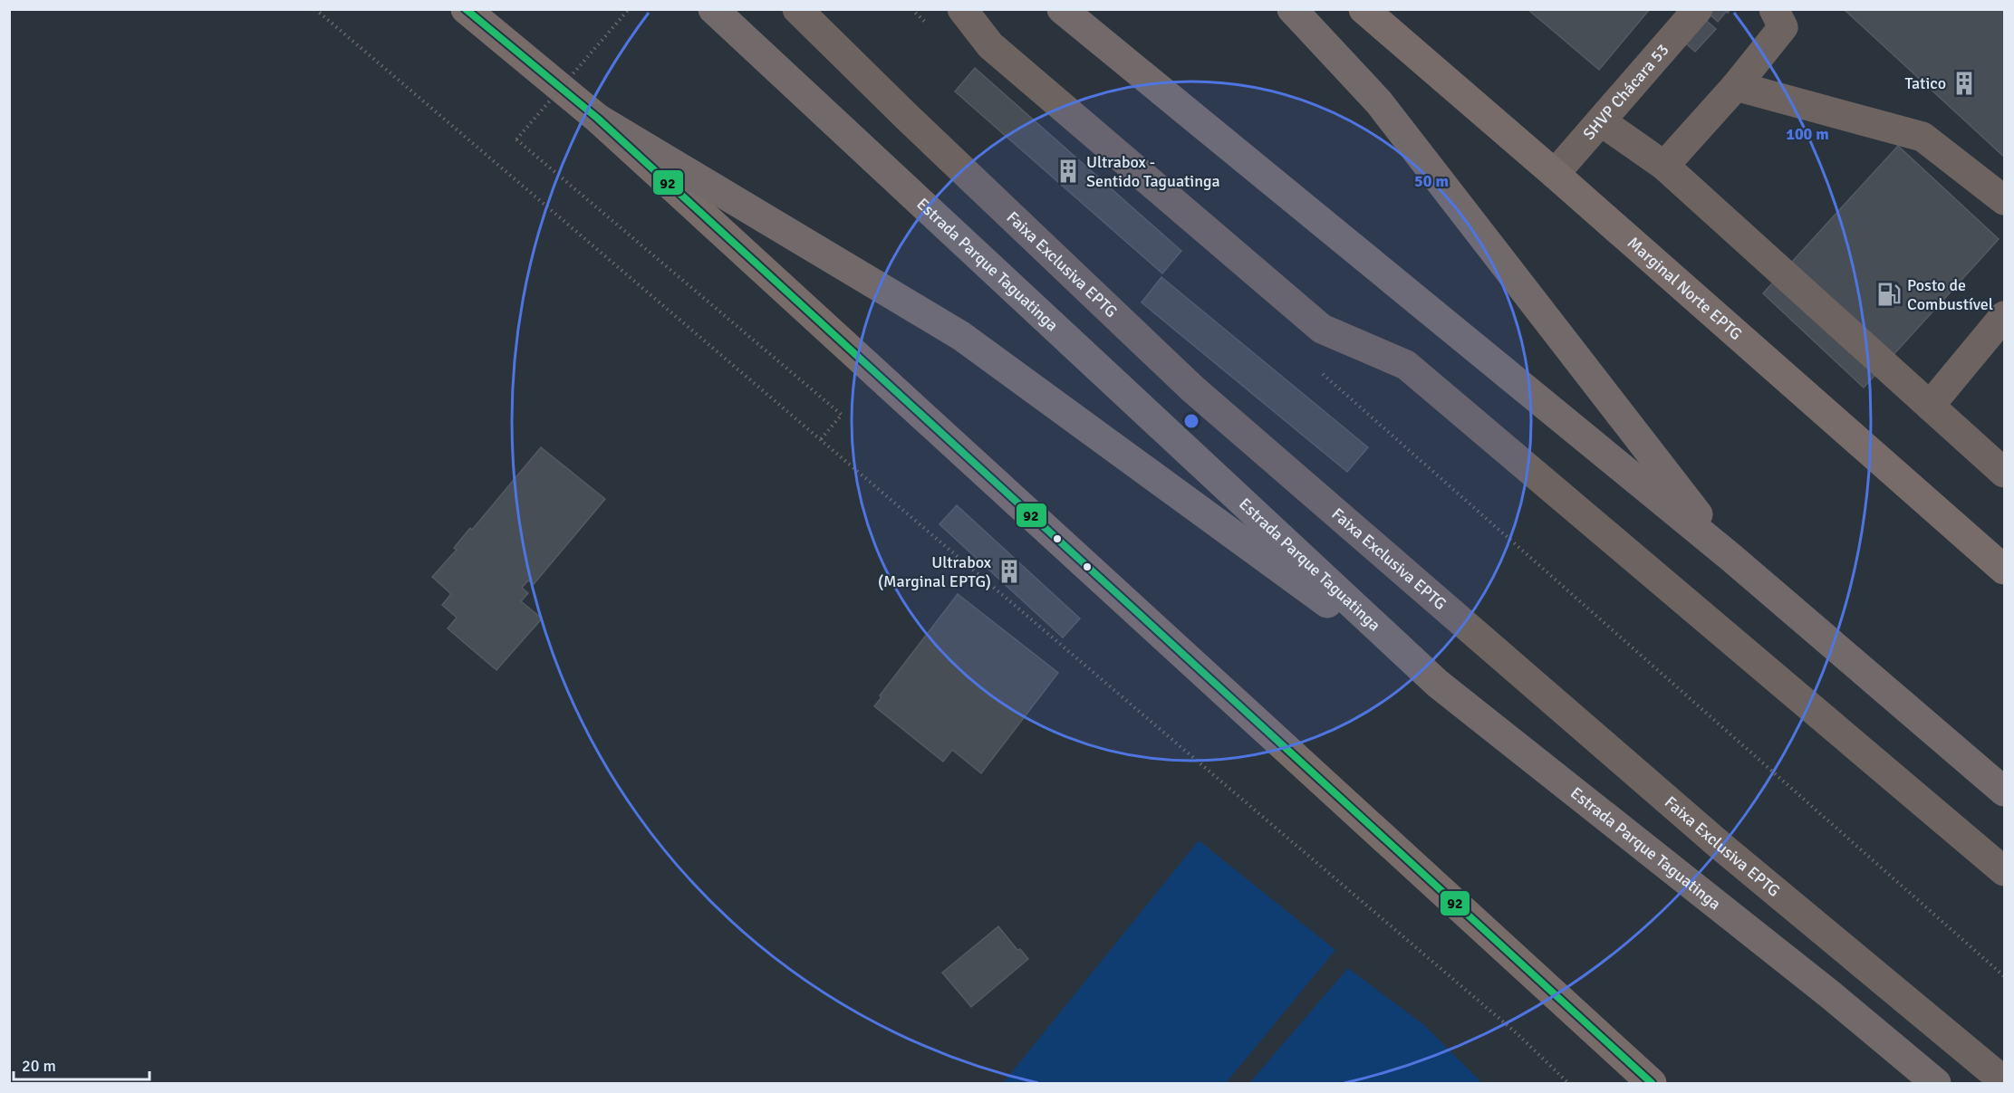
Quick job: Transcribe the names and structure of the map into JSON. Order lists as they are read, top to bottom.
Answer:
{
  "streets": {
    "highway": ["Estrada Parque Taguatinga"],
    "main road": ["Marginal Norte EPTG"],
    "lane": ["SHVP Chácara 53", "Faixa Exclusiva EPTG"]
  },
  "crossings": [
    ["SHVP Chácara 53", "Marginal Norte EPTG"]
  ],
  "places": {
    "building": ["Tatico", "Ultrabox - Sentido Taguatinga", "Ultrabox (Marginal EPTG)"],
    "fuel station": ["Posto de Combustível"]
  },
  "lines": ["transit line 92"],
  "scale_bar": "20 m",
  "rings": ["100 m", "50 m"]
}
